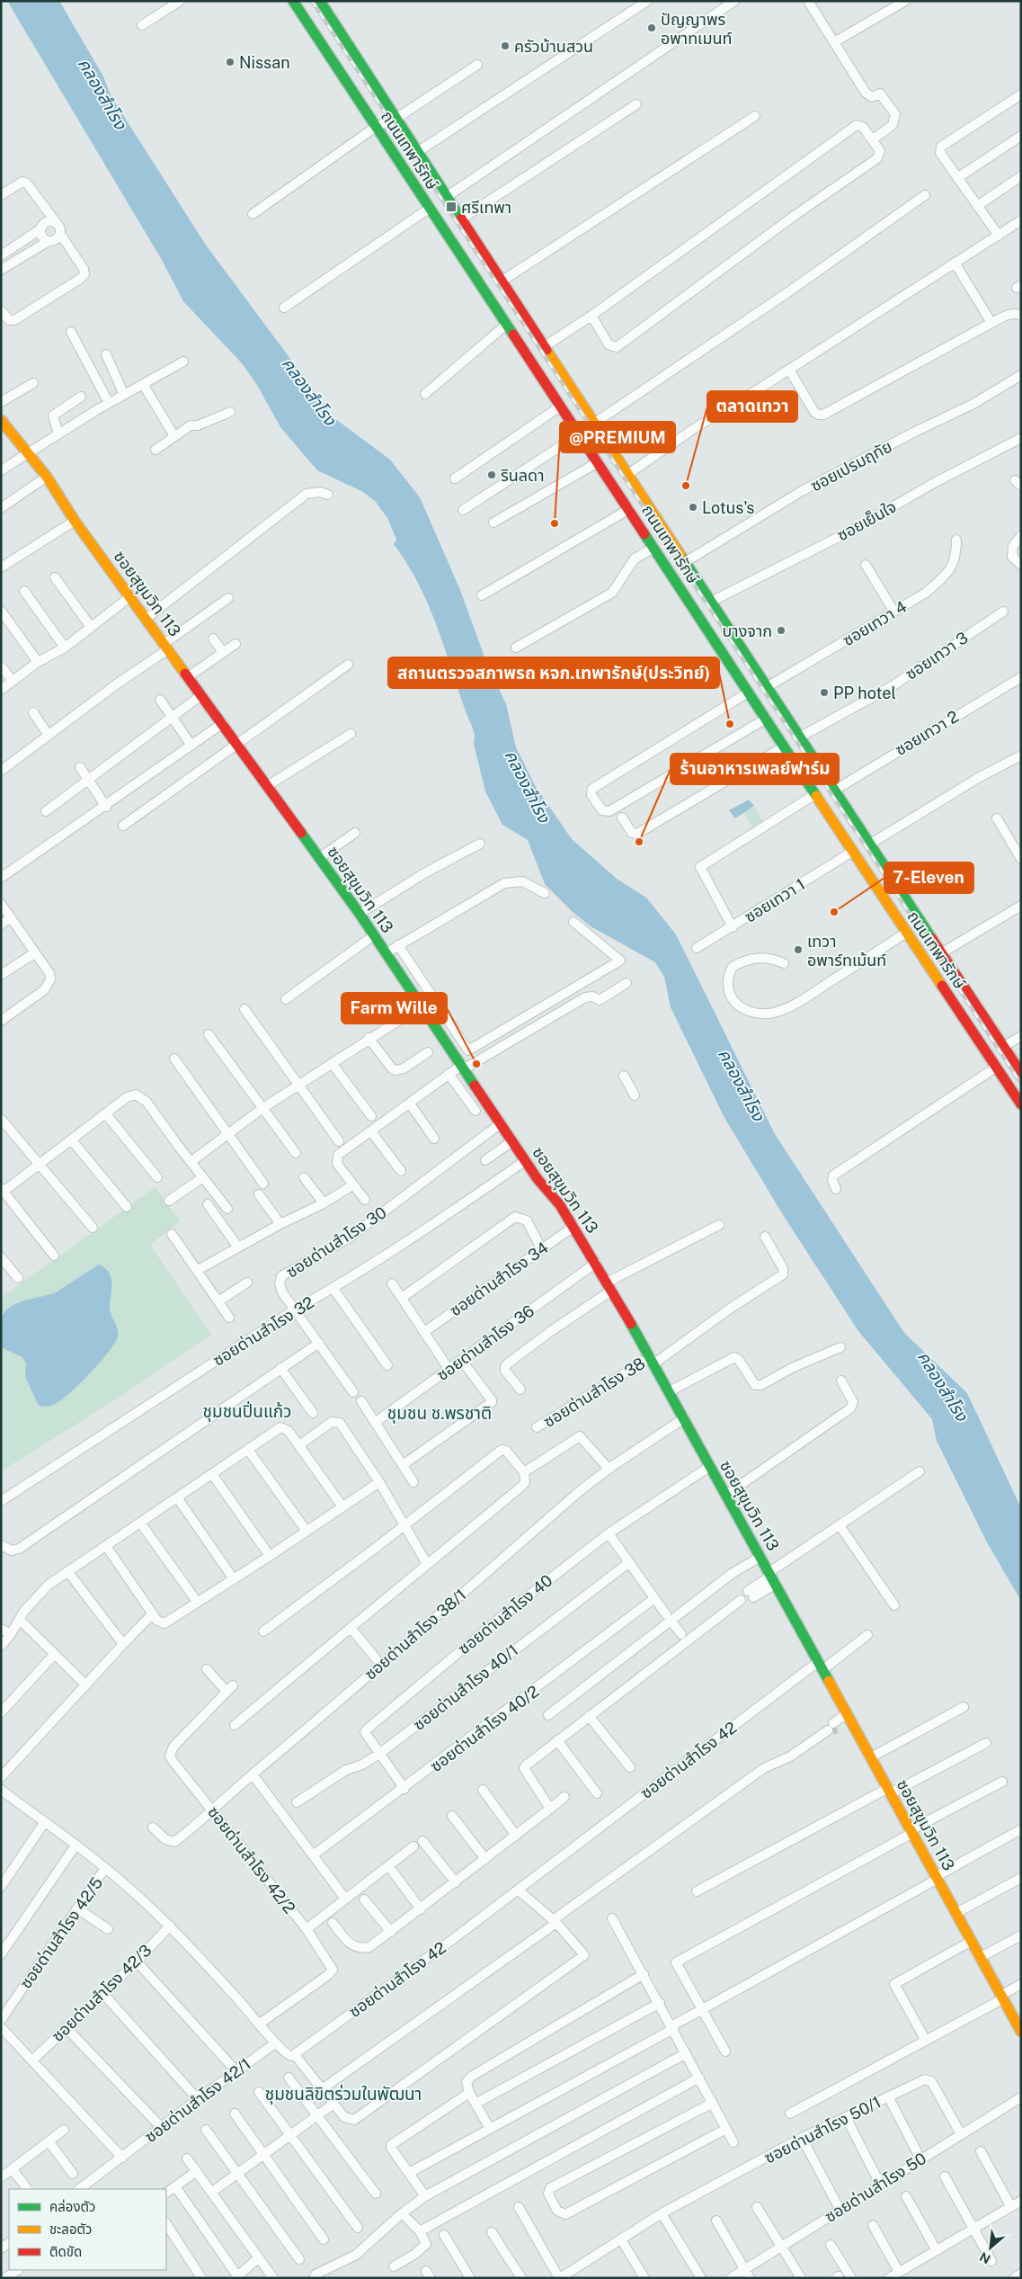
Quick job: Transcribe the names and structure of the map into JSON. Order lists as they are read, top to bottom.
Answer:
{
  "streets": {
    "main road": ["ถนนเทพารักษ์", "ซอยสุขุมวิท 113"],
    "street": [
      "ซอยเปรมฤทัย",
      "ซอยเย็นใจ",
      "ซอยเทวา 4",
      "ซอยเทวา 3",
      "ซอยเทวา 2",
      "ซอยเทวา 1",
      "ซอยด่านสำโรง 30",
      "ซอยด่านสำโรง 34",
      "ซอยด่านสำโรง 32",
      "ซอยด่านสำโรง 36",
      "ซอยด่านสำโรง 38",
      "ซอยด่านสำโรง 40",
      "ซอยด่านสำโรง 38/1",
      "ซอยด่านสำโรง 40/1",
      "ซอยด่านสำโรง 40/2",
      "ซอยด่านสำโรง 42",
      "ซอยด่านสำโรง 42/2",
      "ซอยด่านสำโรง 42/5",
      "ซอยด่านสำโรง 42/3",
      "ซอยด่านสำโรง 42/1",
      "ซอยด่านสำโรง 50/1",
      "ซอยด่านสำโรง 50"
    ]
  },
  "crossings": [
    ["ถนนเทพารักษ์", "ซอยเปรมฤทัย"],
    ["ถนนเทพารักษ์", "ซอยเย็นใจ"],
    ["ถนนเทพารักษ์", "ซอยเทวา 4"],
    ["ถนนเทพารักษ์", "ซอยเทวา 3"],
    ["ถนนเทพารักษ์", "ซอยเทวา 2"],
    ["ถนนเทพารักษ์", "ซอยเทวา 1"],
    ["ซอยสุขุมวิท 113", "ซอยด่านสำโรง 30"],
    ["ซอยสุขุมวิท 113", "ซอยด่านสำโรง 34"],
    ["ซอยสุขุมวิท 113", "ซอยด่านสำโรง 32"],
    ["ซอยสุขุมวิท 113", "ซอยด่านสำโรง 36"],
    ["ซอยสุขุมวิท 113", "ซอยด่านสำโรง 38"],
    ["ซอยสุขุมวิท 113", "ซอยด่านสำโรง 40"],
    ["ซอยสุขุมวิท 113", "ซอยด่านสำโรง 38/1"],
    ["ซอยสุขุมวิท 113", "ซอยด่านสำโรง 42"],
    ["ซอยด่านสำโรง 30", "ซอยด่านสำโรง 32"],
    ["ซอยด่านสำโรง 40", "ซอยด่านสำโรง 40/1"],
    ["ซอยด่านสำโรง 40", "ซอยด่านสำโรง 40/2"],
    ["ซอยด่านสำโรง 38/1", "ซอยด่านสำโรง 42/2"],
    ["ซอยด่านสำโรง 50/1", "ซอยด่านสำโรง 50"]
  ],
  "districts": ["ชุมชนปิ่นแก้ว", "ชุมชน ช.พรชาติ", "ชุมชนลิขิตร่วมในพัฒนา"],
  "water": ["คลองสำโรง"],
  "places": {
    "other": [
      "ปัญญาพร อพาทเมนท์",
      "ครัวบ้านสวน",
      "Nissan",
      "รินลดา",
      "ตลาดเทวา",
      "Lotus's",
      "@PREMIUM",
      "บางจาก",
      "PP hotel",
      "สถานตรวจสภาพรถ หจก.เทพารักษ์(ประวิทย์)",
      "ร้านอาหารเพลย์ฟาร์ม",
      "7-Eleven",
      "เทวา อพาร์ทเม้นท์",
      "Farm Wille"
    ],
    "transit": ["ศรีเทพา"]
  },
  "legend": ["คล่องตัว", "ชะลอตัว", "ติดขัด"],
  "north": "bottom left"
}
